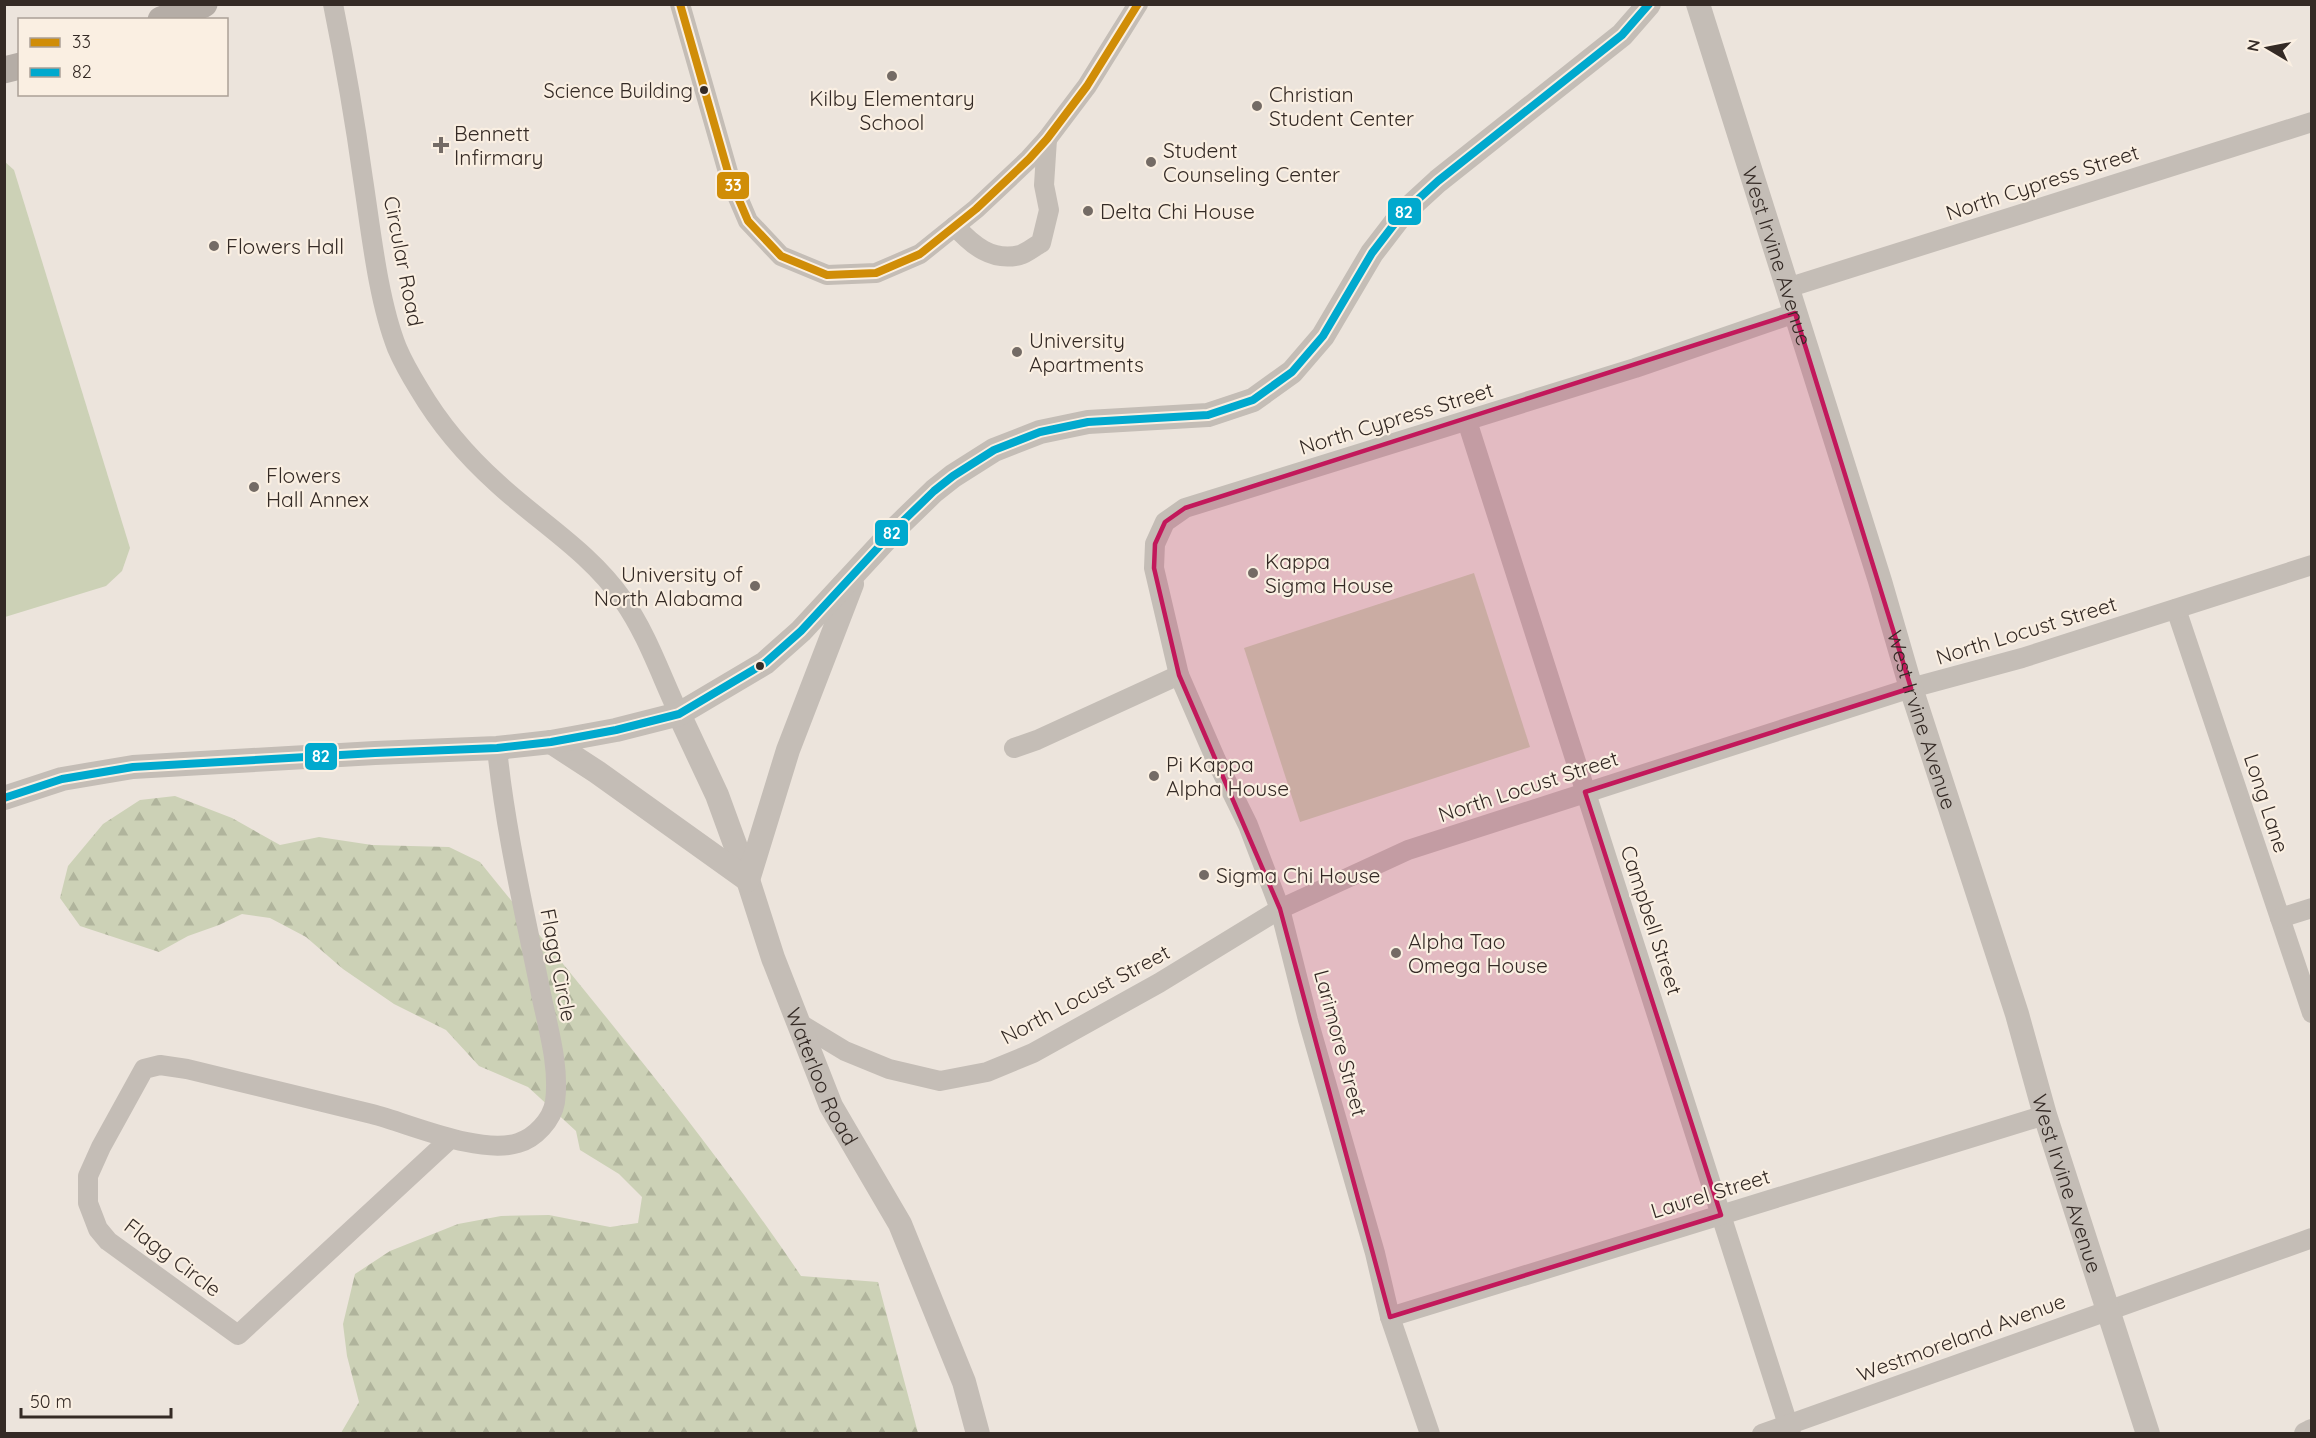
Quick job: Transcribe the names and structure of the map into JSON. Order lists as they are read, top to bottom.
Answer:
{
  "streets": {
    "street": [
      "North Cypress Street",
      "West Irvine Avenue",
      "Circular Road",
      "North Locust Street",
      "Long Lane",
      "Campbell Street",
      "Flagg Circle",
      "Larimore Street",
      "Waterloo Road",
      "Laurel Street",
      "Westmoreland Avenue"
    ]
  },
  "crossings": [
    ["North Cypress Street", "West Irvine Avenue"],
    ["North Cypress Street", "Campbell Street"],
    ["North Cypress Street", "Larimore Street"],
    ["West Irvine Avenue", "North Locust Street"],
    ["West Irvine Avenue", "Laurel Street"],
    ["West Irvine Avenue", "Westmoreland Avenue"],
    ["Circular Road", "Waterloo Road"],
    ["North Locust Street", "Long Lane"],
    ["North Locust Street", "Campbell Street"],
    ["North Locust Street", "Larimore Street"],
    ["North Locust Street", "Waterloo Road"],
    ["Campbell Street", "Laurel Street"],
    ["Campbell Street", "Westmoreland Avenue"],
    ["Larimore Street", "Laurel Street"]
  ],
  "places": {
    "other": [
      "Kilby Elementary School",
      "Science Building",
      "Christian Student Center",
      "Student Counseling Center",
      "Delta Chi House",
      "Flowers Hall",
      "University Apartments",
      "Flowers Hall Annex",
      "Kappa Sigma House",
      "University of North Alabama",
      "Pi Kappa Alpha House",
      "Sigma Chi House",
      "Alpha Tao Omega House"
    ],
    "health": ["Bennett Infirmary"]
  },
  "lines": ["transit line 33", "transit line 82"],
  "legend": ["33", "82"],
  "scale_bar": "50 m",
  "north": "left"
}
